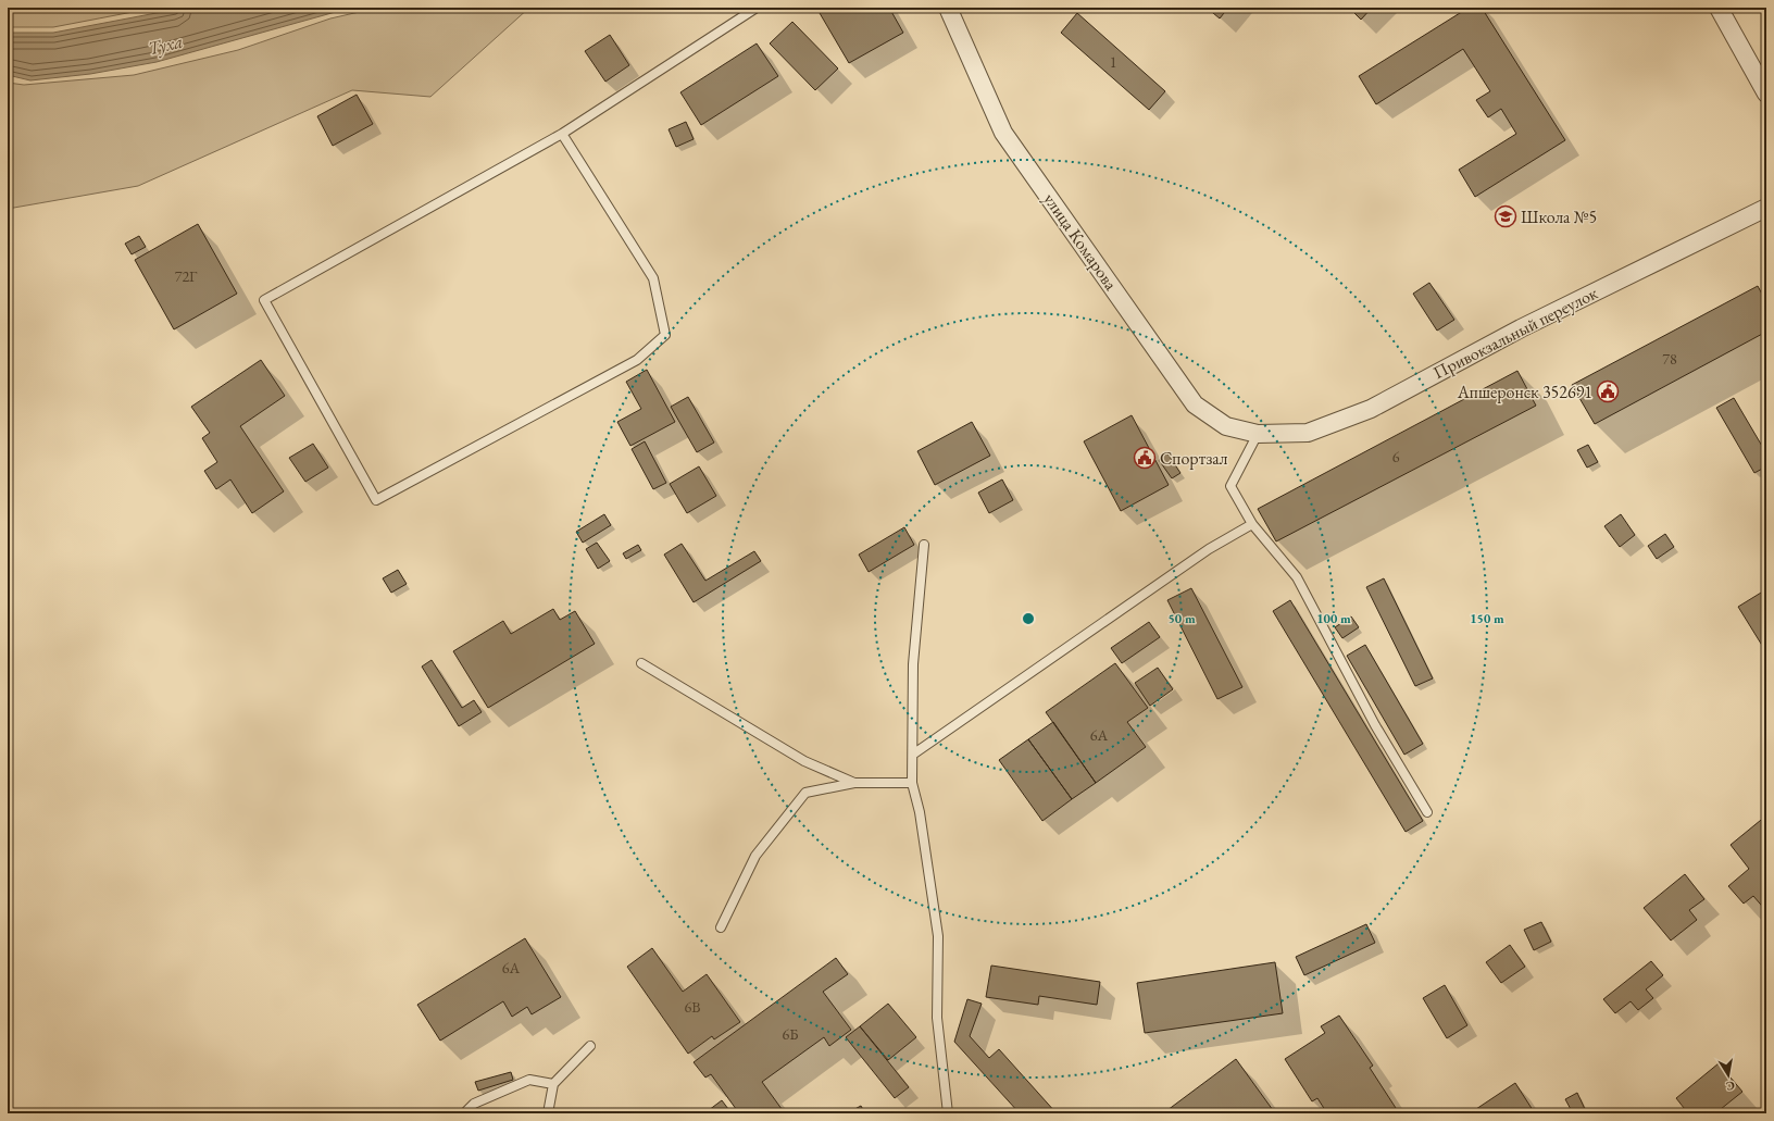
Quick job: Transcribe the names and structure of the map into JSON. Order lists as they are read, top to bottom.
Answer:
{
  "streets": {
    "street": ["улица Комарова", "Привокзальный переулок"]
  },
  "crossings": [
    ["улица Комарова", "Привокзальный переулок"]
  ],
  "water": ["Туха"],
  "places": {
    "school or university": ["Школа №5"],
    "public building": ["Апшеронск 352691", "Спортзал"]
  },
  "house_numbers": [
    "1",
    "72Г",
    "78",
    "6",
    "6А",
    "6А",
    "6В",
    "6Б"
  ],
  "north": "bottom",
  "rings": ["50 m", "100 m", "150 m"]
}
